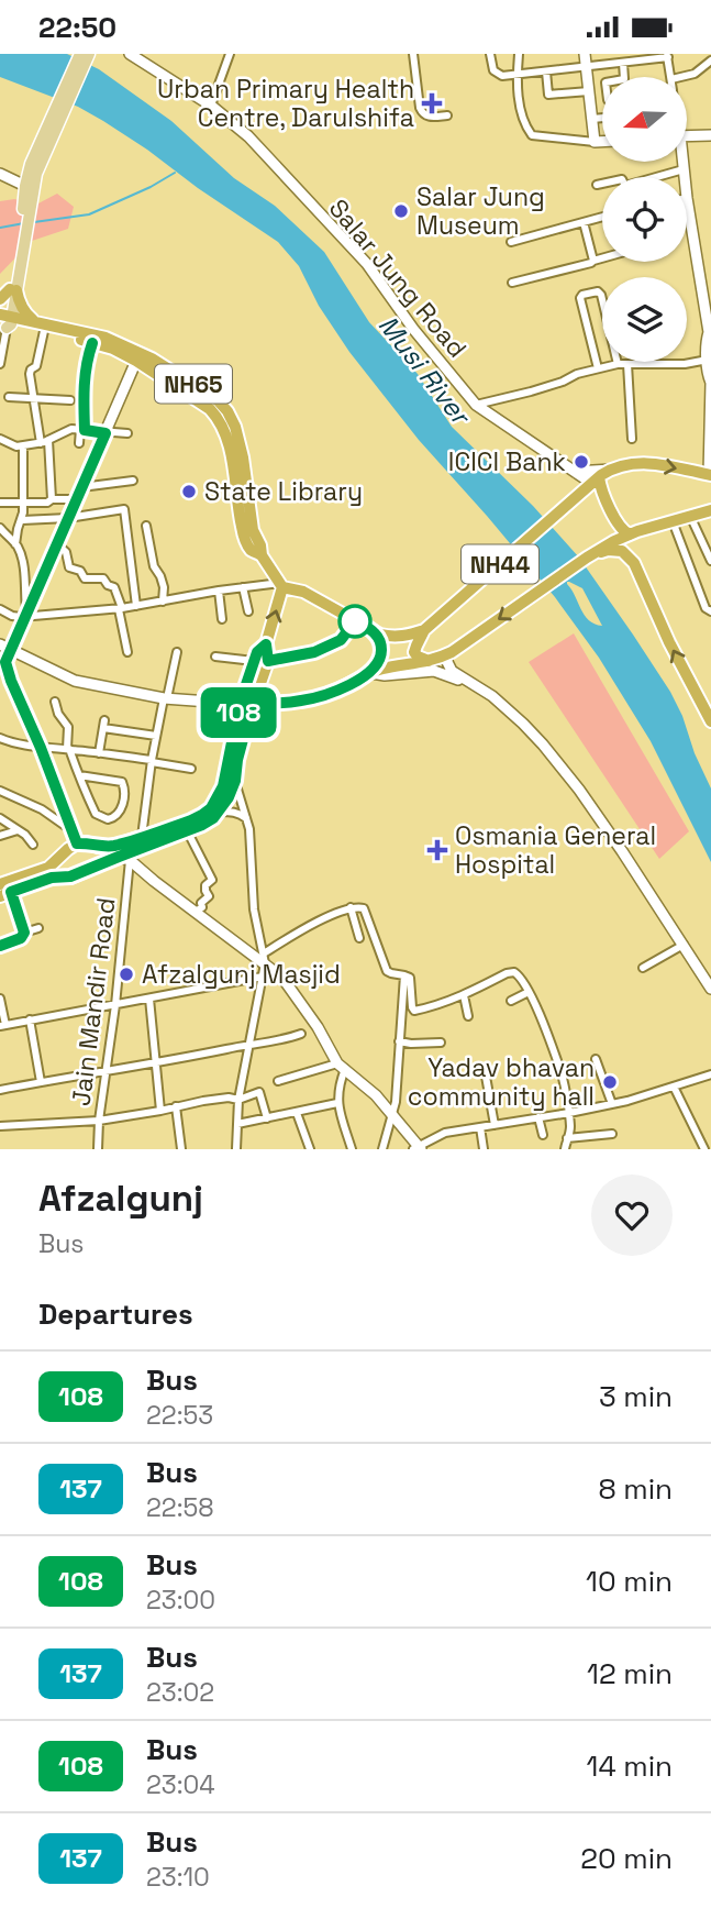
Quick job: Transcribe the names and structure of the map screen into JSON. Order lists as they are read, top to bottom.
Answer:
{
  "streets": {
    "highway": ["NH65", "NH44"],
    "street": ["Salar Jung Road", "Jain Mandir Road"]
  },
  "crossings": [
    ["Salar Jung Road", "NH44"]
  ],
  "water": ["Musi River"],
  "places": {
    "health": ["Urban Primary Health Centre, Darulshifa", "Osmania General Hospital"],
    "other": [
      "Salar Jung Museum",
      "ICICI Bank",
      "State Library",
      "Afzalgunj Masjid",
      "Yadav bhavan community hall"
    ]
  },
  "lines": ["bus line 108"],
  "north": "left",
  "page": {
    "status": "22:50",
    "on_map": "108",
    "heading": [
      ["Afzalgunj", "Bus"],
      "Departures"
    ],
    "list": [
      {
        "mark": "108",
        "name": "Bus",
        "note": "22:53",
        "value": "3 min"
      },
      {
        "mark": "137",
        "name": "Bus",
        "note": "22:58",
        "value": "8 min"
      },
      {
        "mark": "108",
        "name": "Bus",
        "note": "23:00",
        "value": "10 min"
      },
      {
        "mark": "137",
        "name": "Bus",
        "note": "23:02",
        "value": "12 min"
      },
      {
        "mark": "108",
        "name": "Bus",
        "note": "23:04",
        "value": "14 min"
      },
      {
        "mark": "137",
        "name": "Bus",
        "note": "23:10",
        "value": "20 min"
      }
    ]
  }
}
